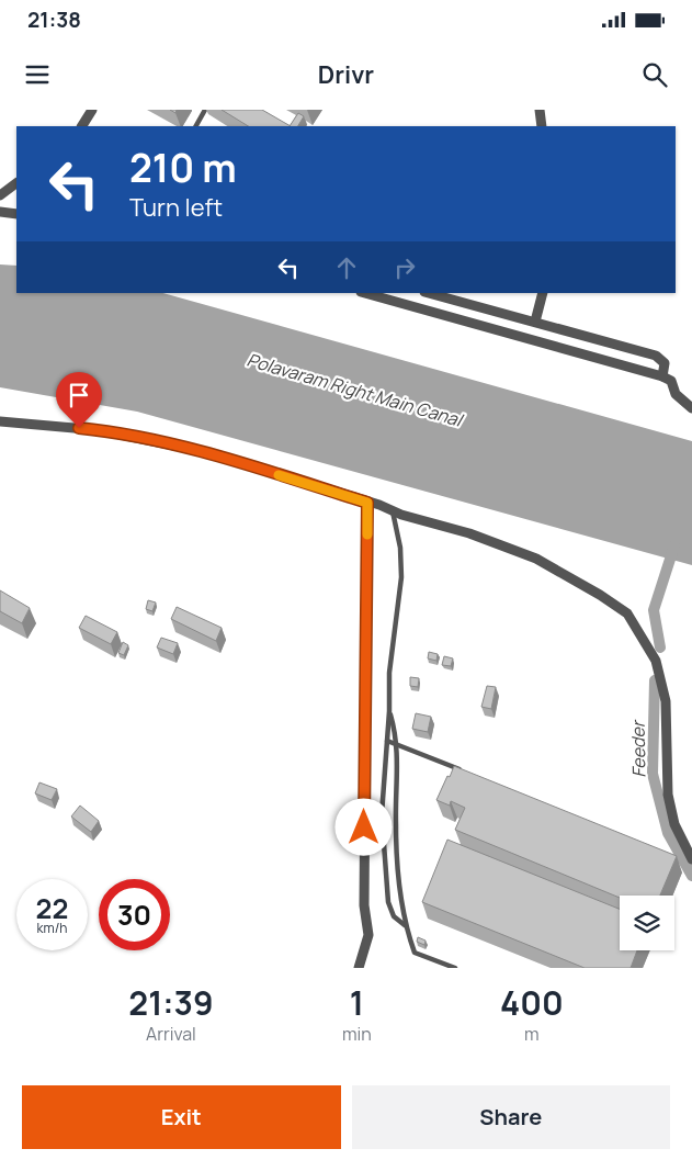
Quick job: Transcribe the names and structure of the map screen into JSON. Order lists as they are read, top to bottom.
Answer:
{
  "water": ["Polavaram Right Main Canal", "Feeder"],
  "page": {
    "status": "21:38",
    "header": "Drivr",
    "turn": ["210 m", "Turn left"],
    "speed": "22 km/h",
    "limit": "30",
    "eta": [
      "21:39",
      "Arrival",
      "1",
      "min",
      "400",
      "m"
    ],
    "buttons": ["Exit", "Share"]
  }
}
